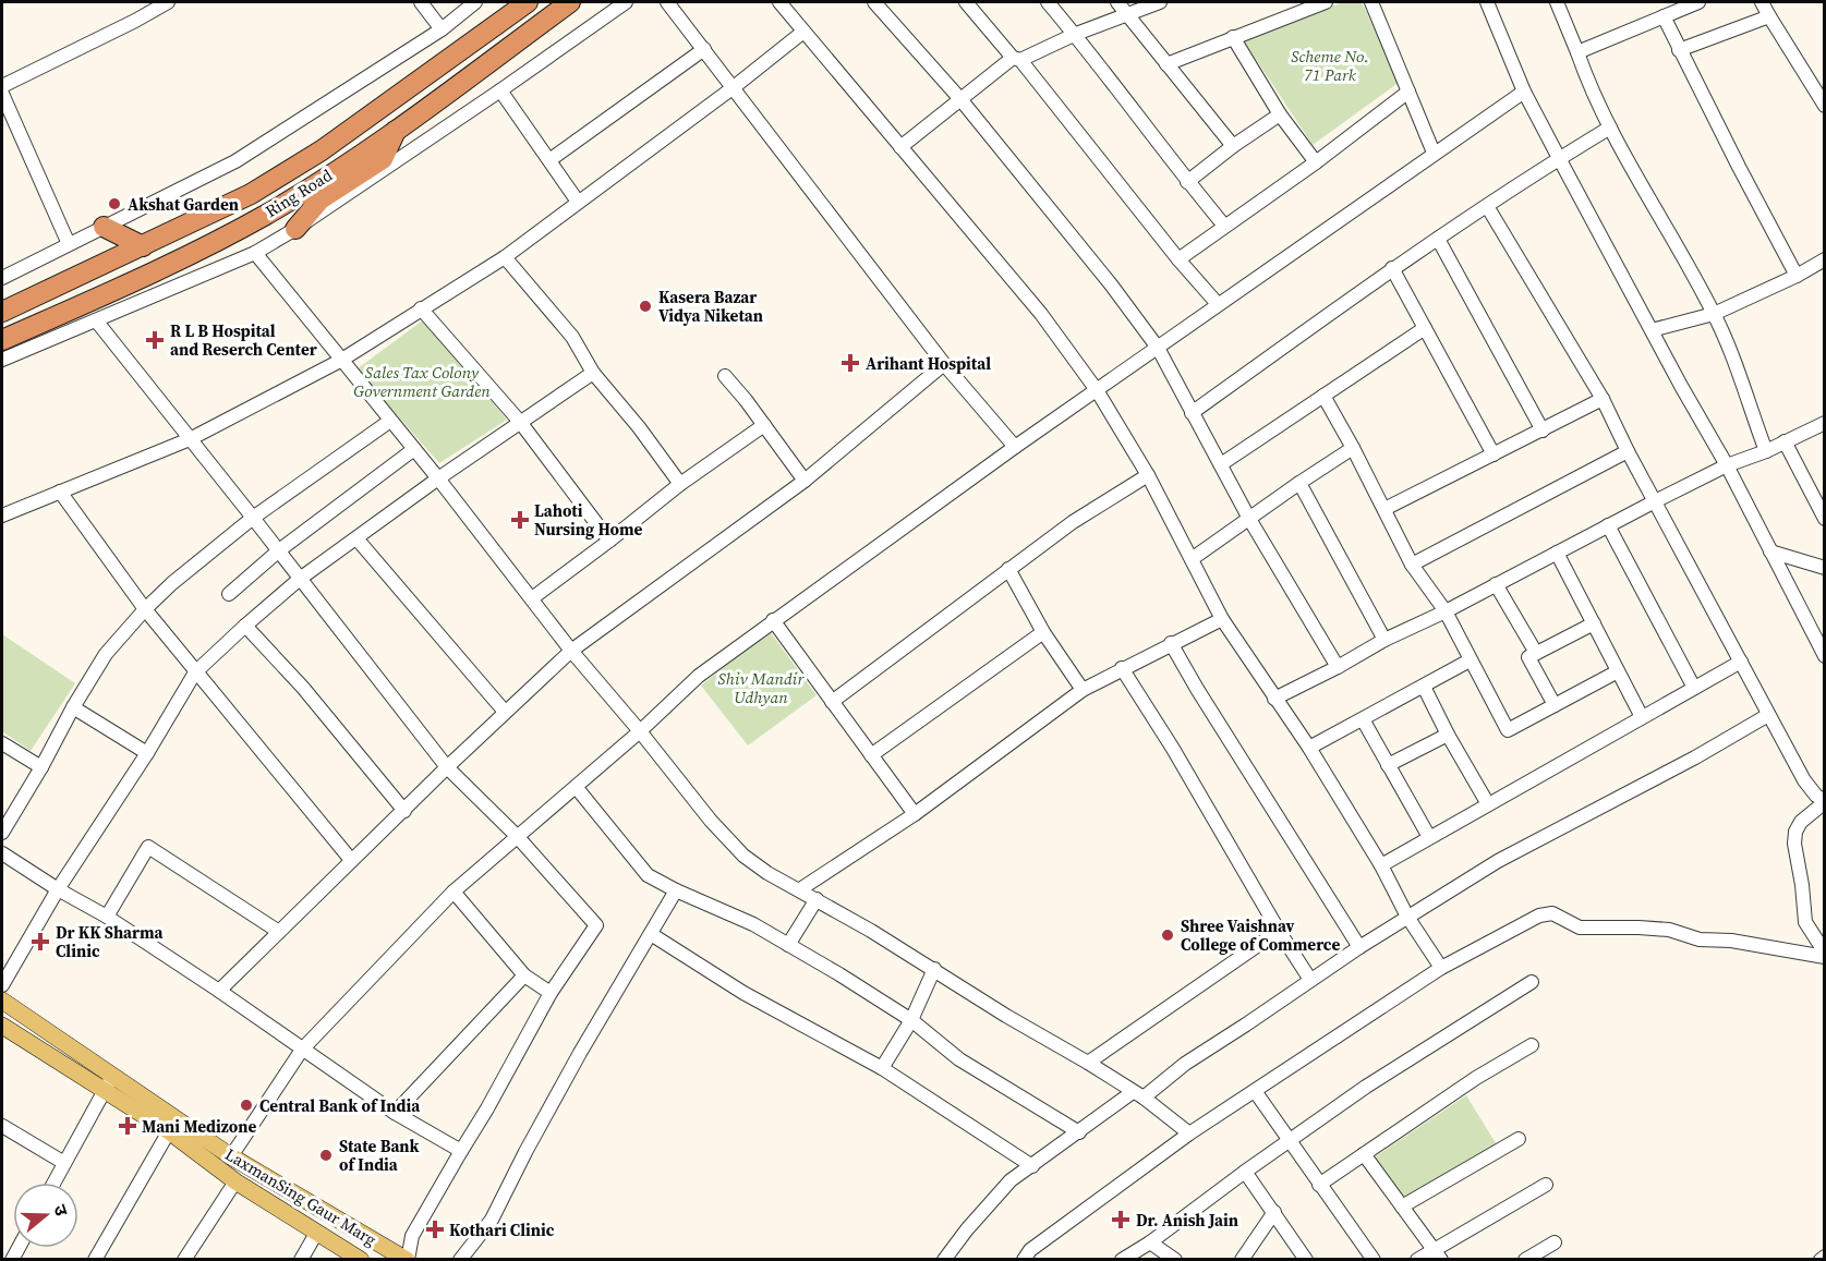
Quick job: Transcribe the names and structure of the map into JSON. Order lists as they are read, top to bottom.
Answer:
{
  "streets": {
    "highway": ["Ring Road"],
    "main road": ["LaxmanSing Gaur Marg"]
  },
  "parks": ["Scheme No. 71 Park", "Sales Tax Colony Government Garden", "Shiv Mandir Udhyan"],
  "places": {
    "other": [
      "Akshat Garden",
      "Kasera Bazar Vidya Niketan",
      "Shree Vaishnav College of Commerce",
      "Central Bank of India",
      "State Bank of India"
    ],
    "health": [
      "R L B Hospital and Reserch Center",
      "Arihant Hospital",
      "Lahoti Nursing Home",
      "Dr KK Sharma Clinic",
      "Mani Medizone",
      "Dr. Anish Jain",
      "Kothari Clinic"
    ]
  },
  "north": "right"
}
